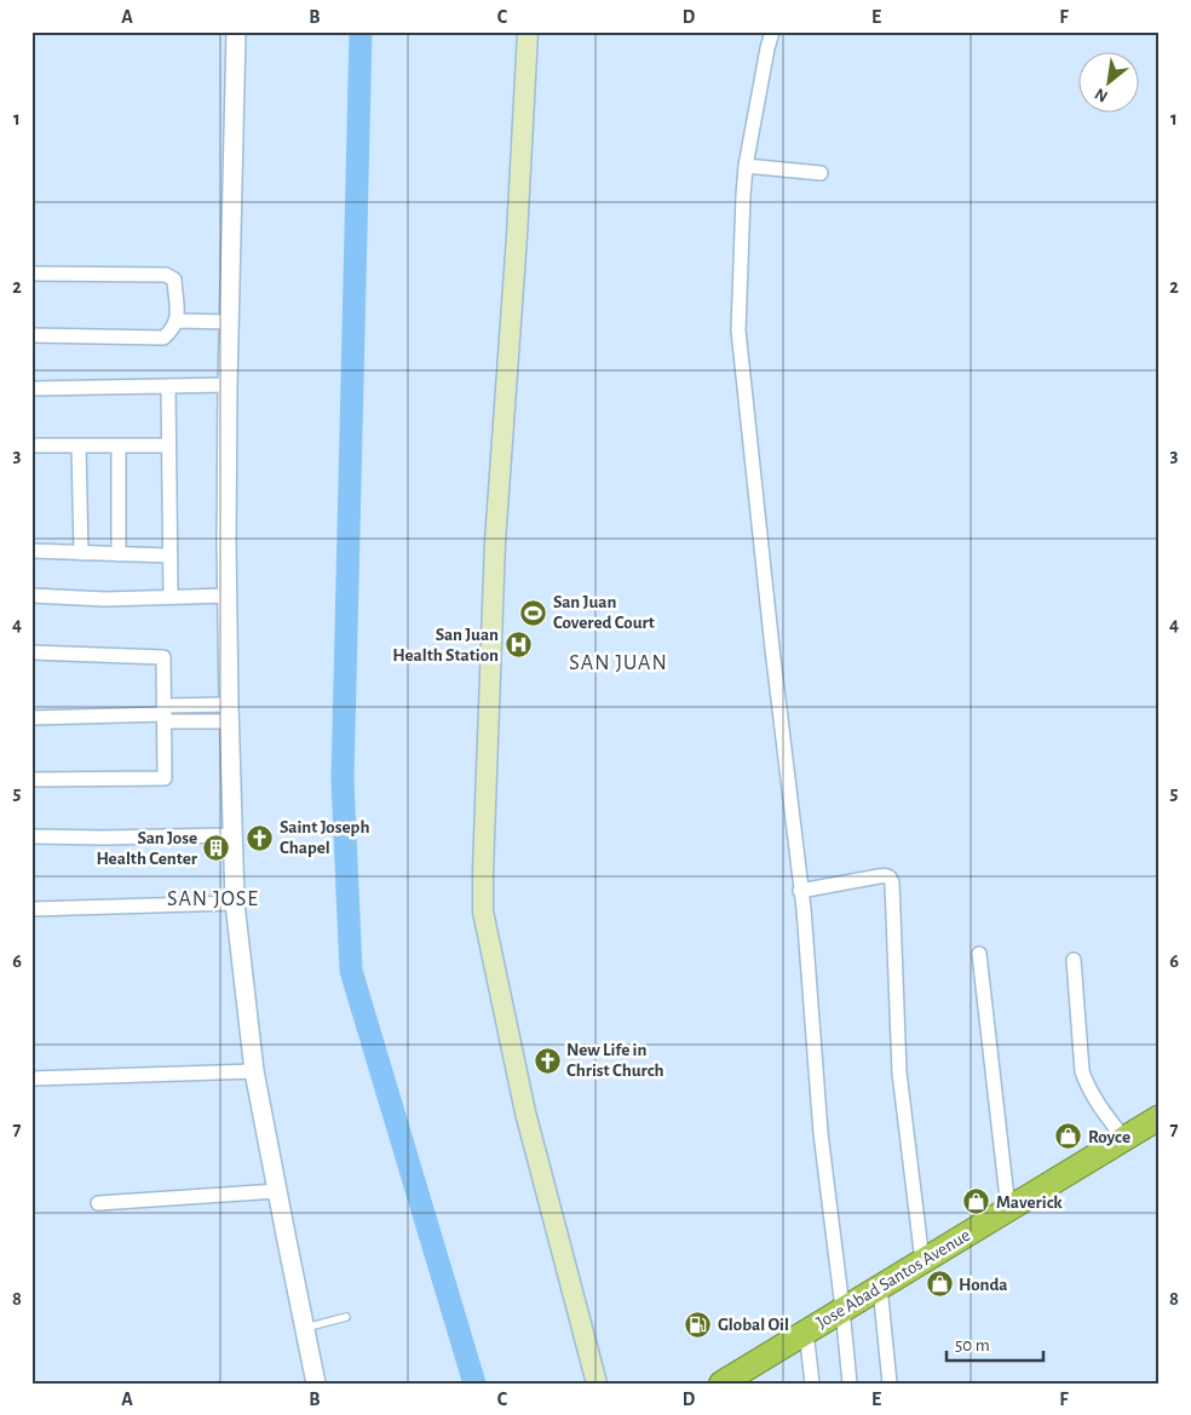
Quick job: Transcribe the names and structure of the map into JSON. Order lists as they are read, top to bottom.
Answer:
{
  "streets": {
    "highway": ["Jose Abad Santos Avenue"]
  },
  "districts": ["SAN JUAN", "SAN JOSE"],
  "places": {
    "sports": ["San Juan Covered Court"],
    "hospital": ["San Juan Health Station"],
    "church": ["Saint Joseph Chapel", "New Life in Christ Church"],
    "building": ["San Jose Health Center"],
    "shop": ["Royce", "Maverick", "Honda"],
    "fuel station": ["Global Oil"]
  },
  "scale_bar": "50 m",
  "north": "bottom left",
  "grid": {
    "columns": [
      "A",
      "B",
      "C",
      "D",
      "E",
      "F"
    ],
    "rows": [
      "1",
      "2",
      "3",
      "4",
      "5",
      "6",
      "7",
      "8"
    ]
  }
}
